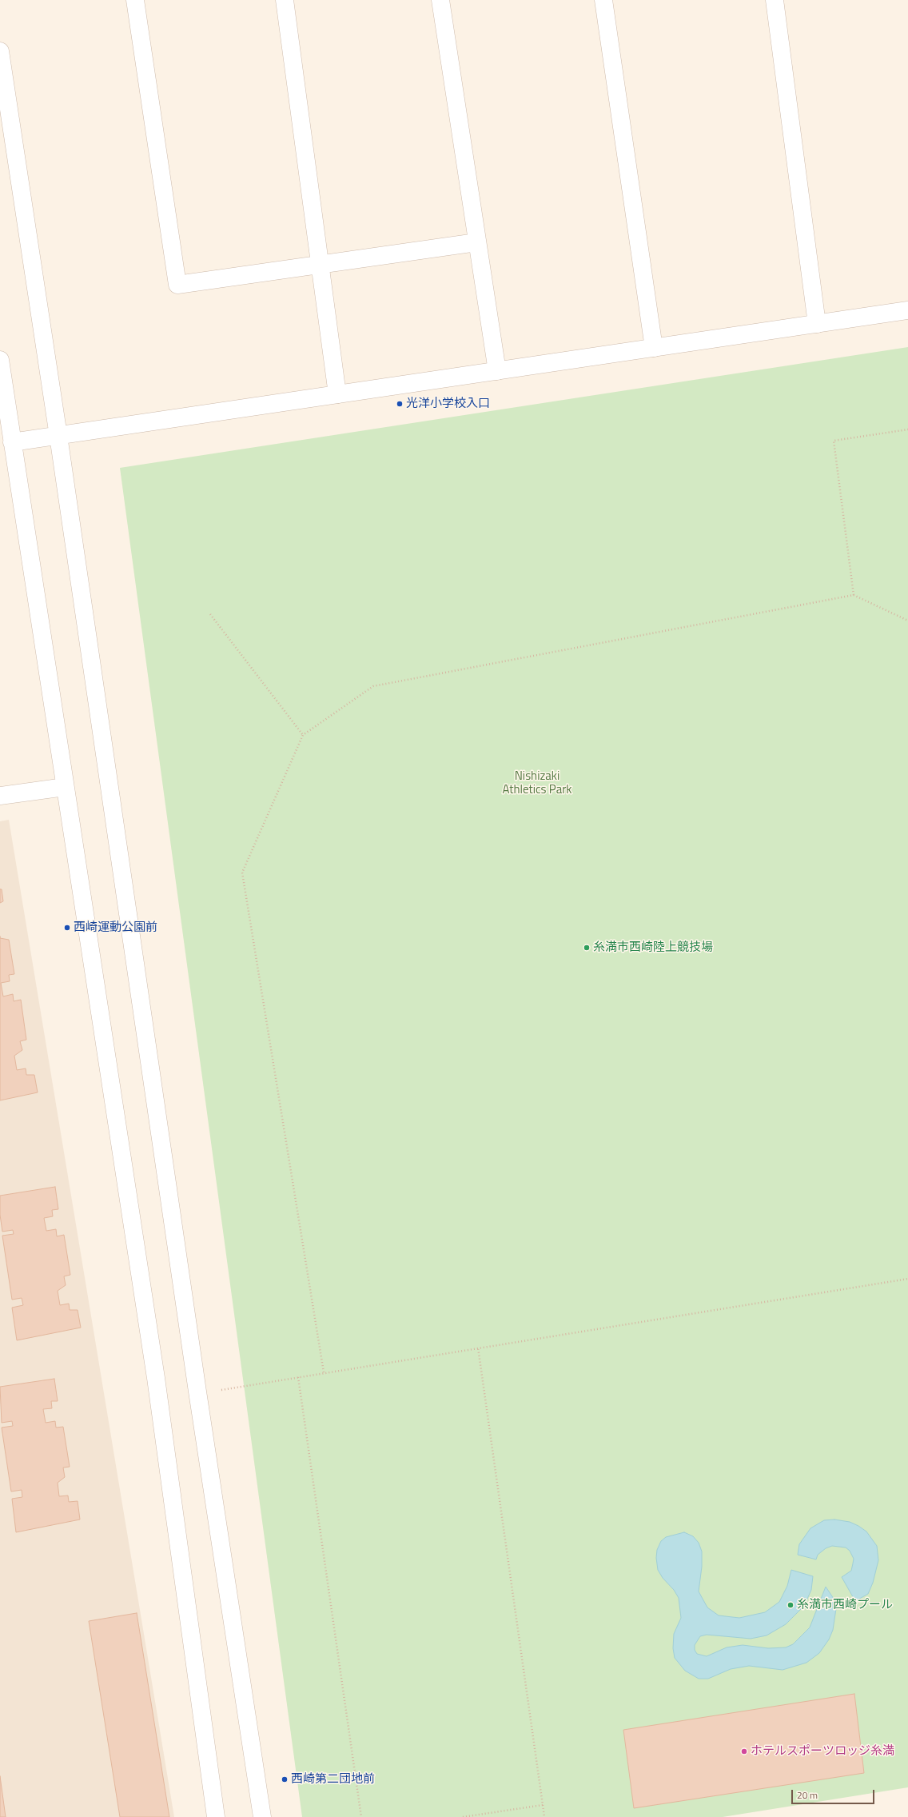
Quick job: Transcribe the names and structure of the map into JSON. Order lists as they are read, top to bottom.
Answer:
{
  "parks": ["Nishizaki Athletics Park"],
  "places": [
    "光洋小学校入口",
    "西崎運動公園前",
    "糸満市西崎陸上競技場",
    "糸満市西崎プール",
    "ホテルスポーツロッジ糸満",
    "西崎第二団地前"
  ],
  "scale_bar": "20 m"
}
